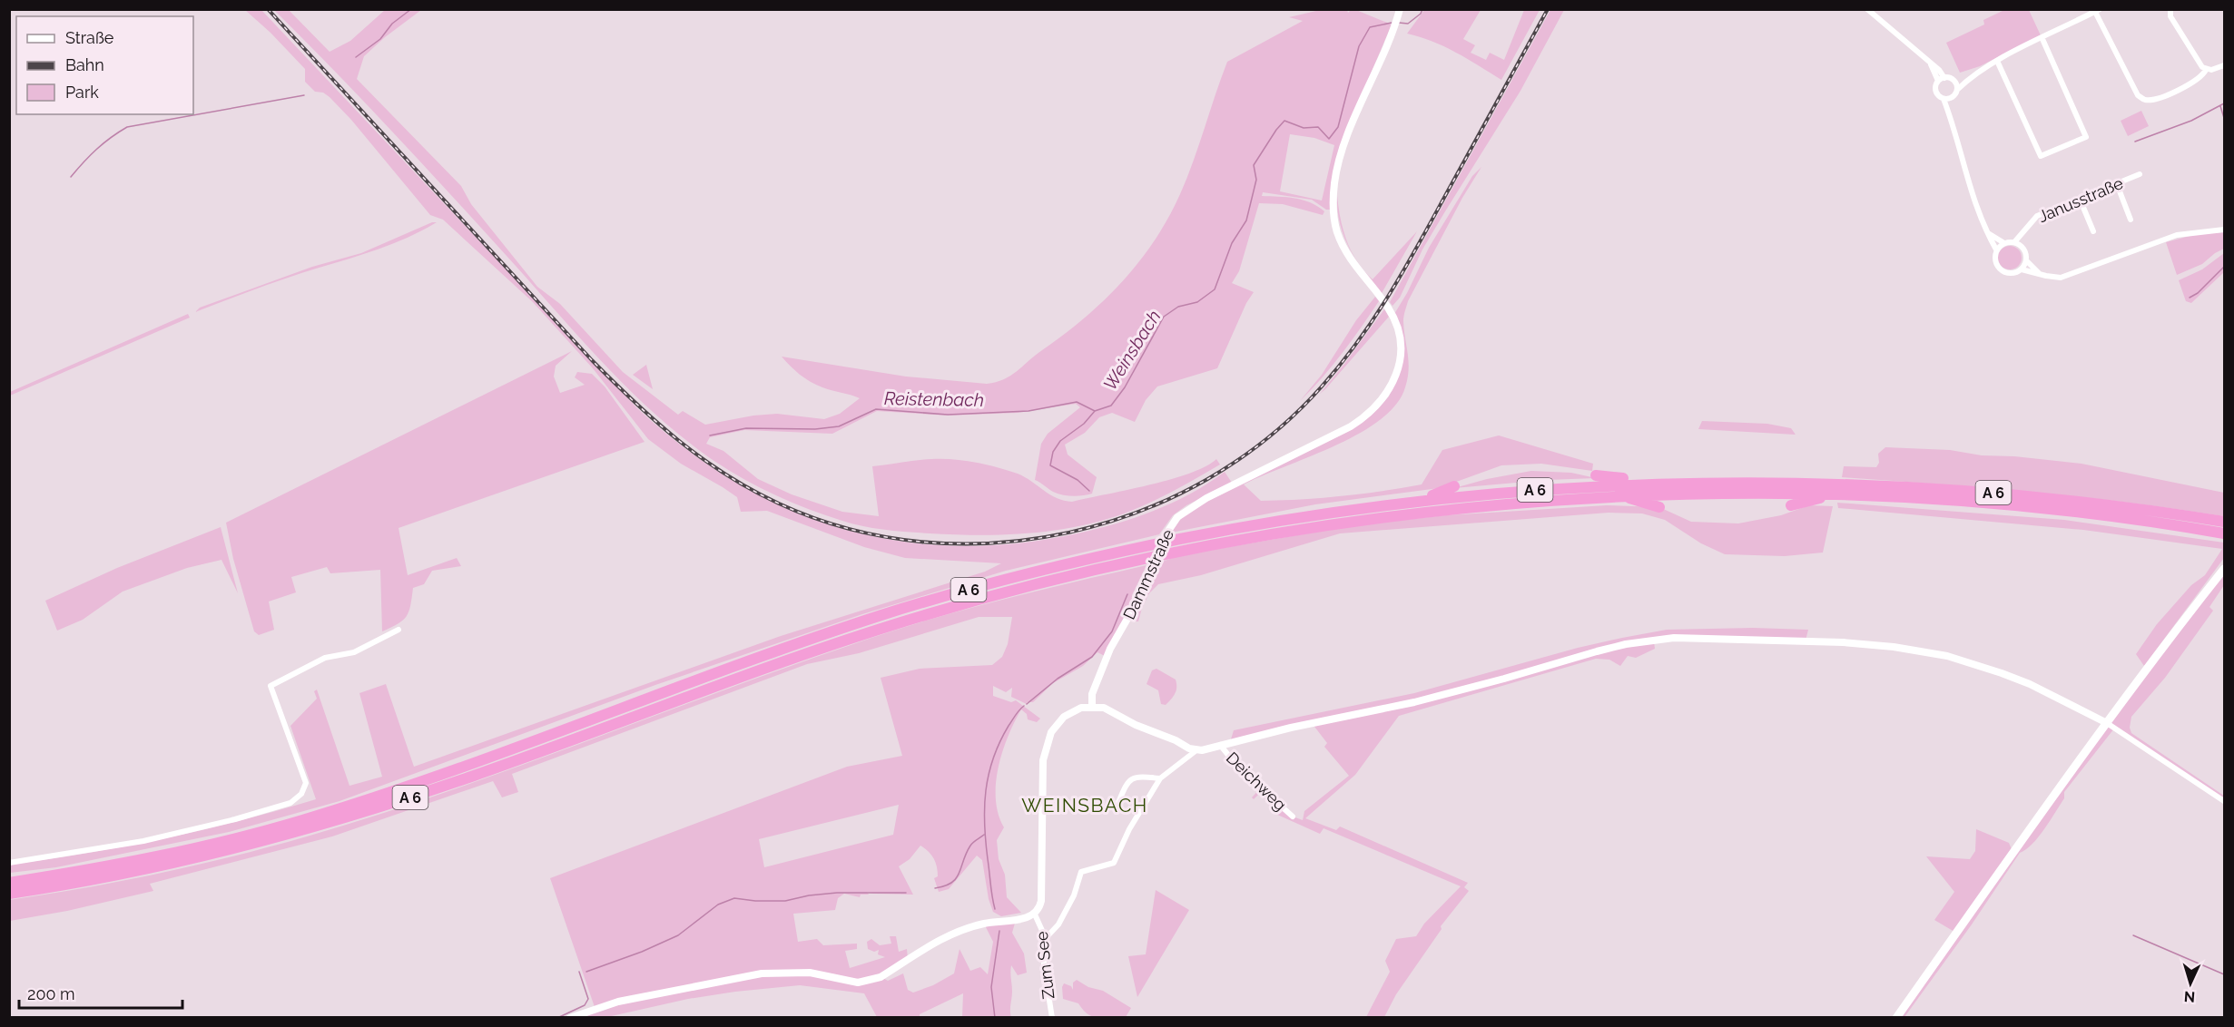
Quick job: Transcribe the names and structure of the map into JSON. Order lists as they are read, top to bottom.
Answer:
{
  "streets": {
    "highway": ["A 6"],
    "street": [
      "Janusstraße",
      "Dammstraße",
      "Deichweg",
      "Zum See"
    ]
  },
  "districts": ["WEINSBACH"],
  "water": ["Weinsbach", "Reistenbach"],
  "legend": ["Straße", "Bahn", "Park"],
  "scale_bar": "200 m",
  "north": "bottom"
}
